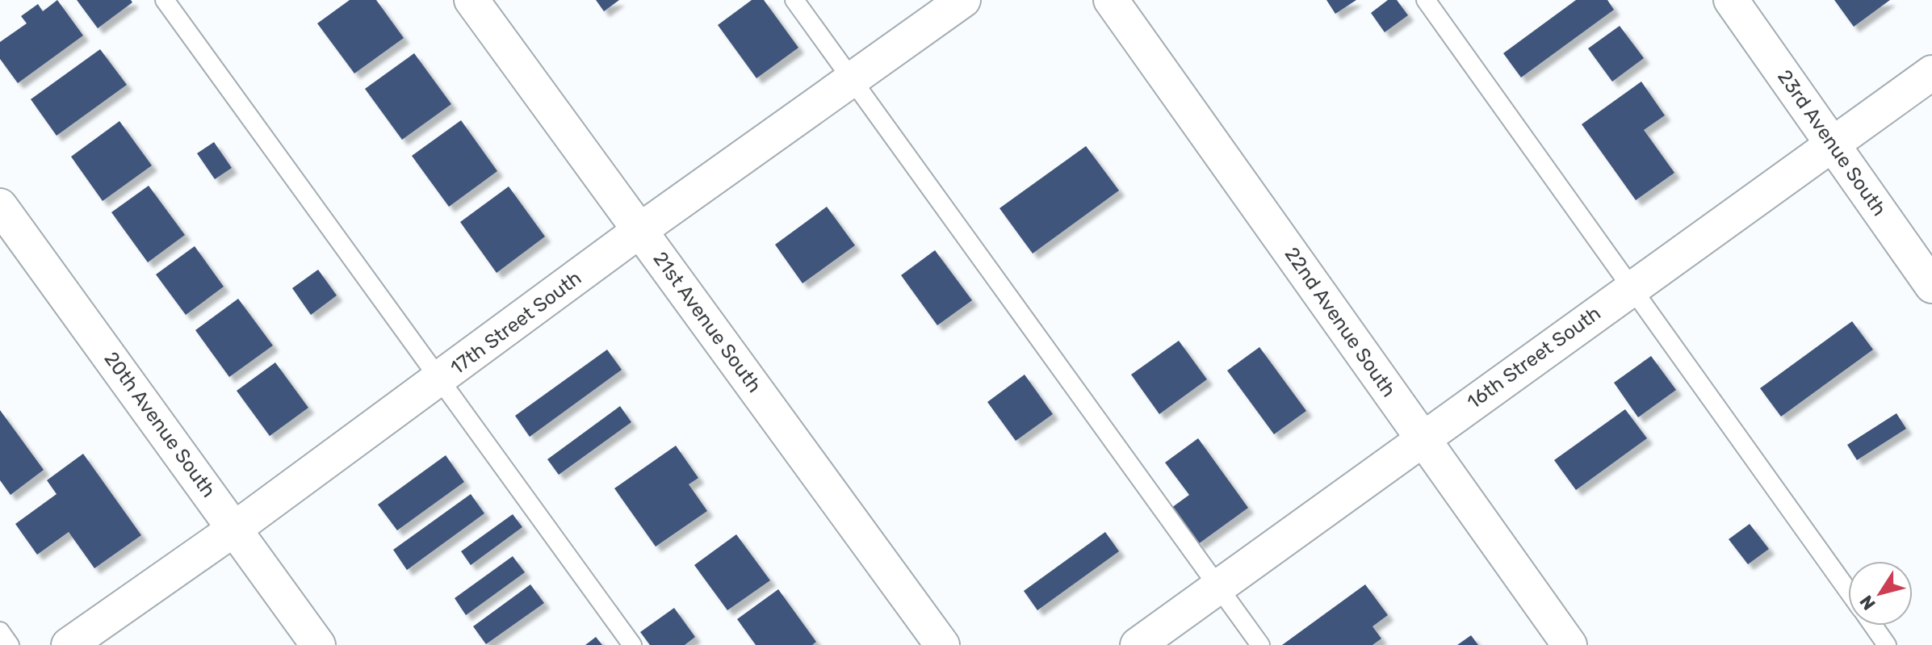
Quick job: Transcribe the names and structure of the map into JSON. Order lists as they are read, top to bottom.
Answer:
{
  "streets": {
    "street": [
      "23rd Avenue South",
      "21st Avenue South",
      "22nd Avenue South",
      "17th Street South",
      "16th Street South",
      "20th Avenue South"
    ]
  },
  "crossings": [
    ["23rd Avenue South", "16th Street South"],
    ["21st Avenue South", "17th Street South"],
    ["22nd Avenue South", "16th Street South"],
    ["17th Street South", "20th Avenue South"]
  ],
  "north": "bottom left"
}
